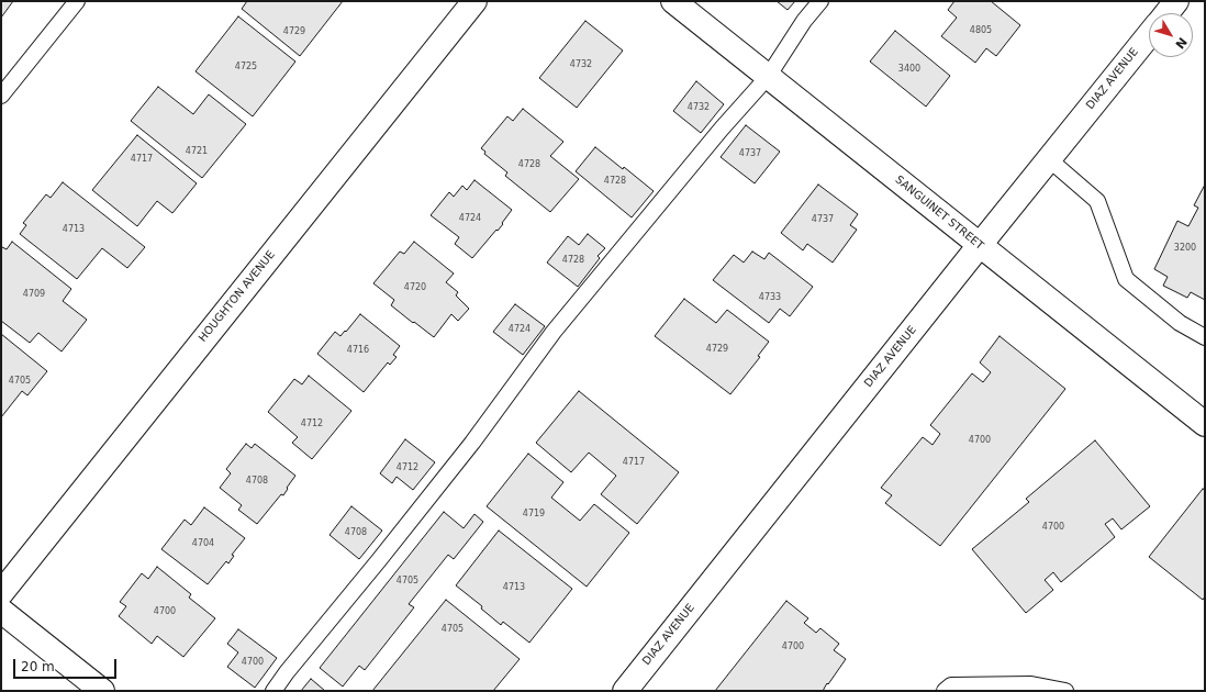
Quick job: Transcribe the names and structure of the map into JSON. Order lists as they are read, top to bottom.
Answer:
{
  "streets": {
    "street": ["DIAZ AVENUE", "SANGUINET STREET", "HOUGHTON AVENUE"]
  },
  "crossings": [
    ["DIAZ AVENUE", "SANGUINET STREET"]
  ],
  "house_numbers": [
    "4805",
    "4729",
    "4732",
    "4725",
    "3400",
    "4732",
    "4721",
    "4737",
    "4717",
    "4728",
    "4728",
    "4724",
    "4737",
    "4713",
    "3200",
    "4728",
    "4720",
    "4709",
    "4733",
    "4724",
    "4729",
    "4716",
    "4705",
    "4712",
    "4700",
    "4717",
    "4712",
    "4708",
    "4719",
    "4700",
    "4708",
    "4704",
    "4705",
    "4713",
    "4700",
    "4705",
    "4700",
    "4700"
  ],
  "scale_bar": "20 m",
  "north": "bottom right"
}
